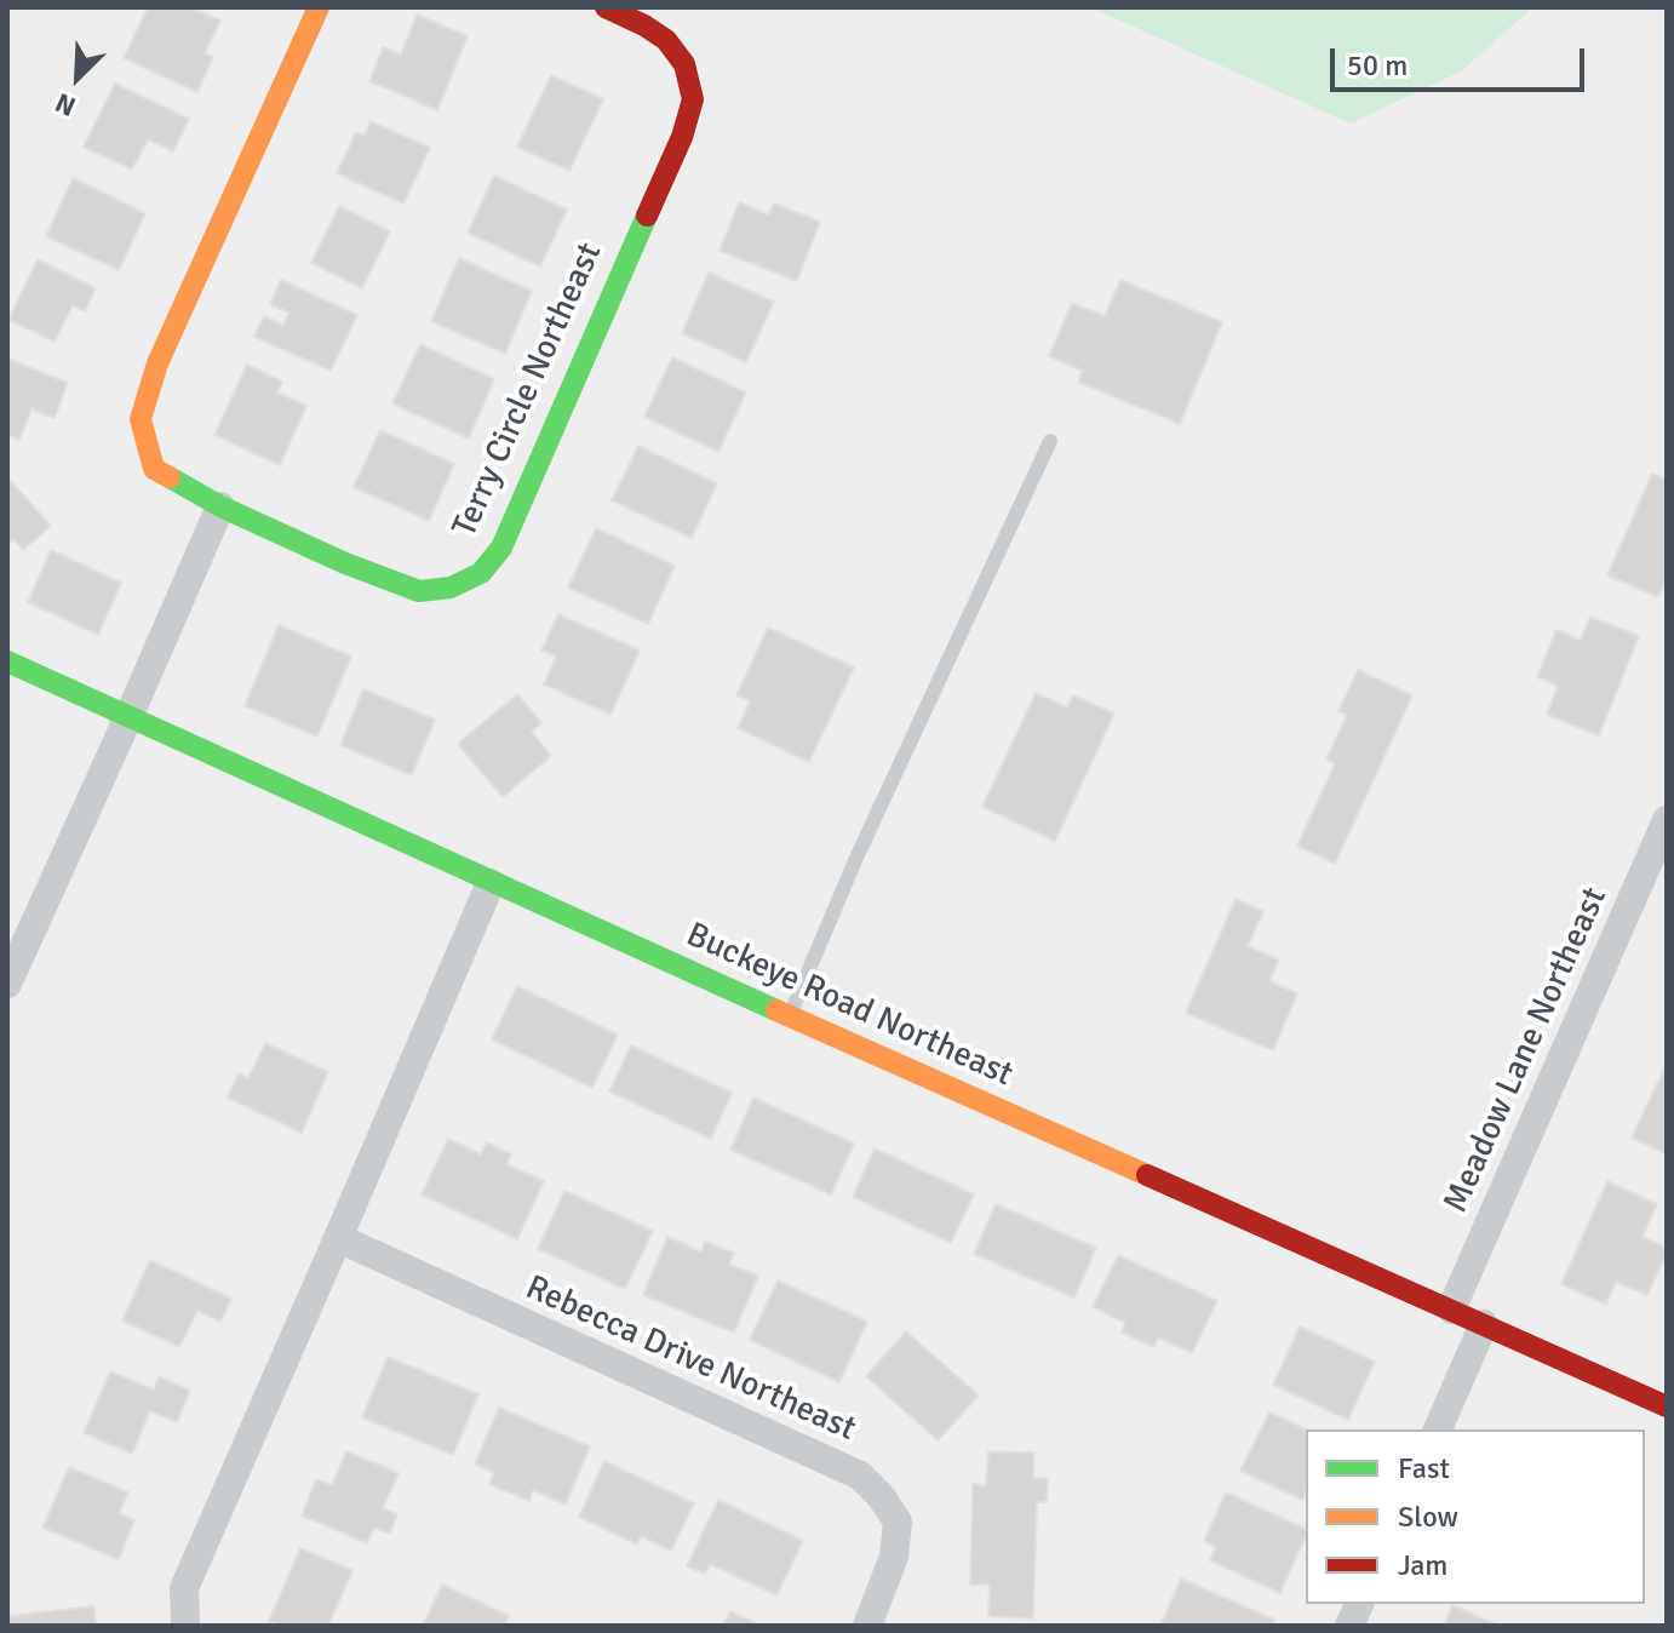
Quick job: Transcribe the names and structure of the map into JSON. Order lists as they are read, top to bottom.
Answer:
{
  "streets": {
    "street": [
      "Terry Circle Northeast",
      "Buckeye Road Northeast",
      "Meadow Lane Northeast",
      "Rebecca Drive Northeast"
    ]
  },
  "crossings": [
    ["Buckeye Road Northeast", "Meadow Lane Northeast"]
  ],
  "legend": ["Fast", "Slow", "Jam"],
  "scale_bar": "50 m",
  "north": "bottom left"
}
